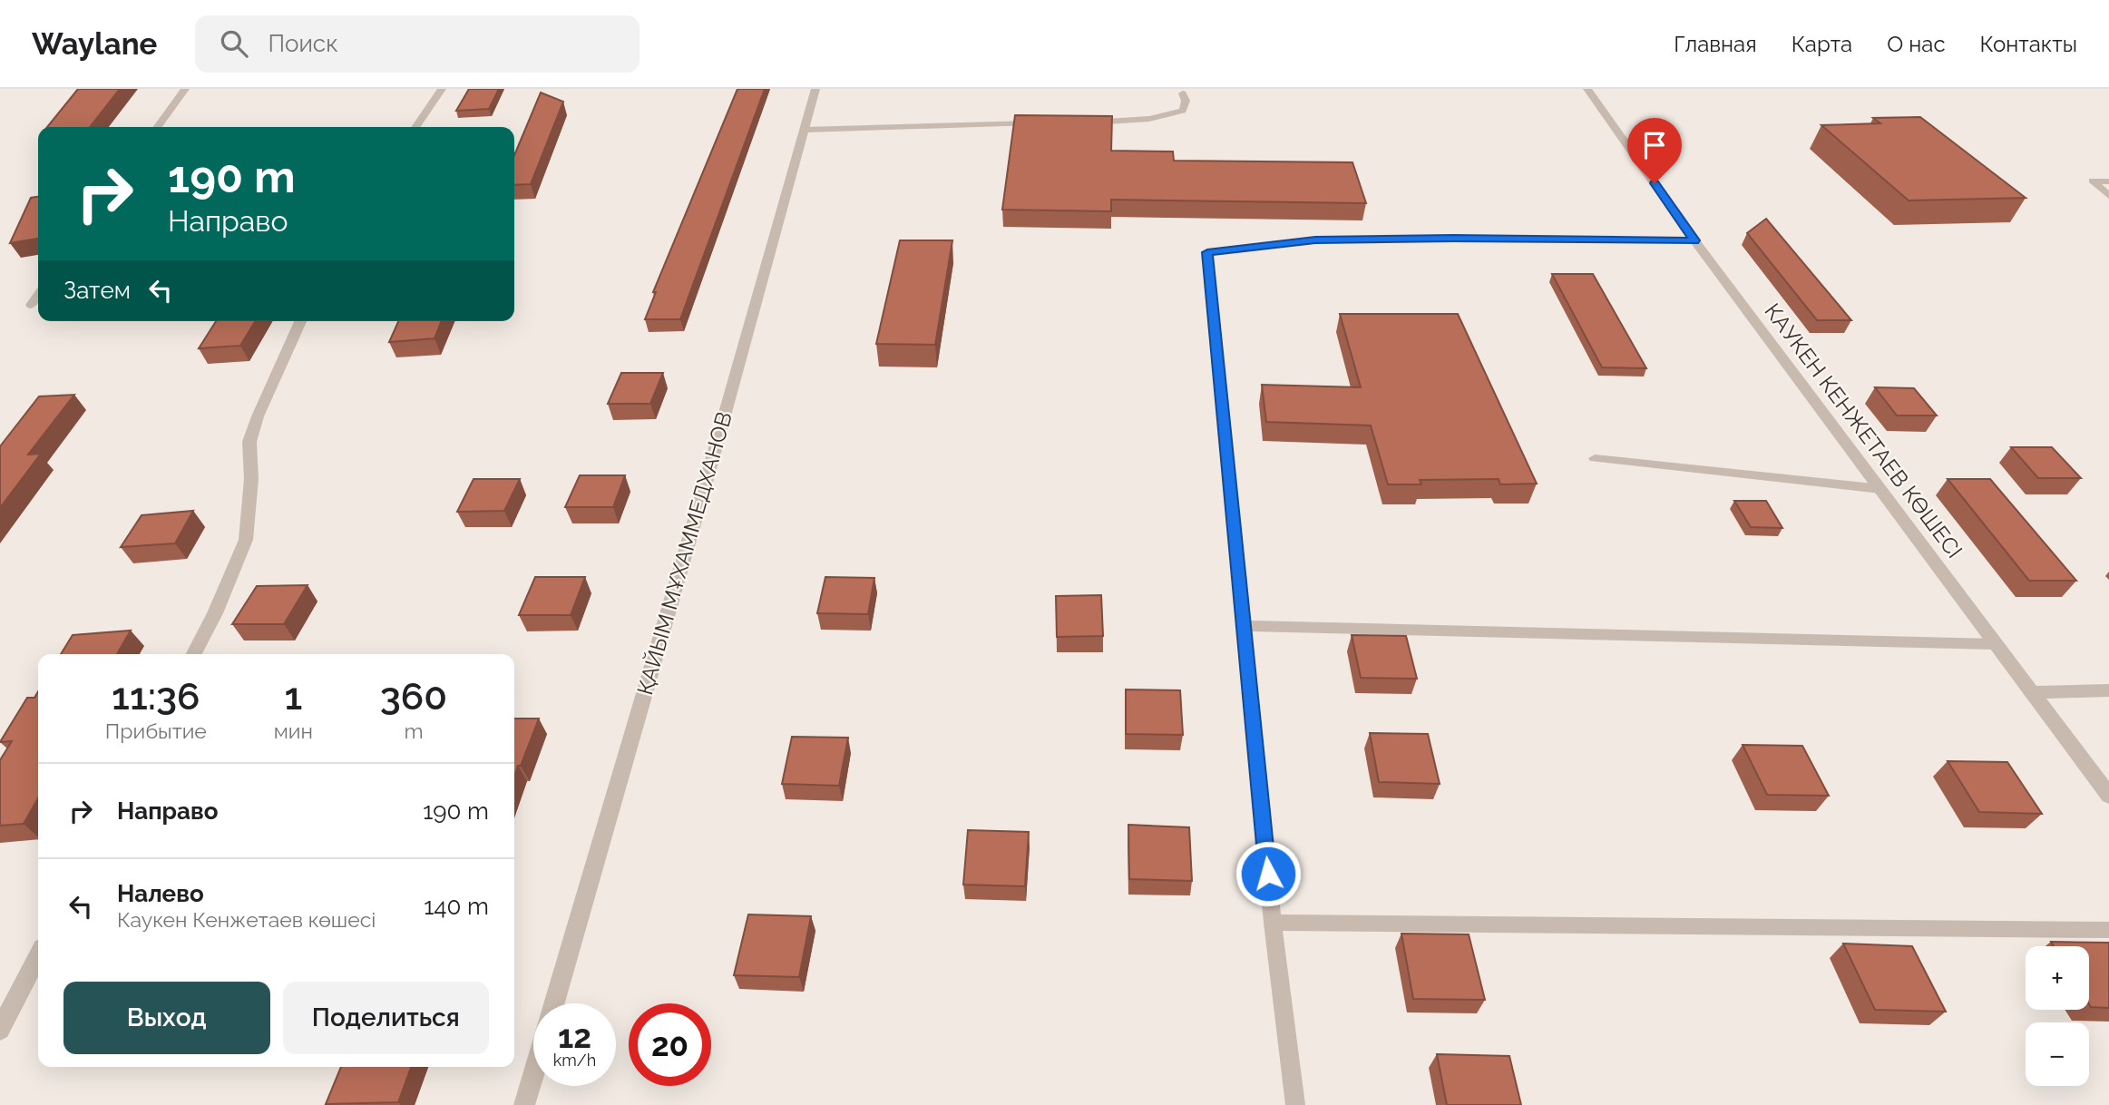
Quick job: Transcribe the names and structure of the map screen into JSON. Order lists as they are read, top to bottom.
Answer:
{
  "streets": {
    "street": ["КАУКЕН КЕНЖЕТАЕВ КӨШЕСІ", "ҚАЙЫМ МҰХАММЕДХАНОВ"]
  },
  "page": {
    "header": "Waylane",
    "search": "Поиск",
    "nav": [
      "Главная",
      "Карта",
      "О нас",
      "Контакты"
    ],
    "turn": ["190 m", "Направо"],
    "then": "Затем",
    "eta": [
      "11:36",
      "Прибытие",
      "1",
      "мин",
      "360",
      "m"
    ],
    "list": [
      {
        "name": "Направо",
        "value": "190 m"
      },
      {
        "name": "Налево",
        "note": "Каукен Кенжетаев көшесі",
        "value": "140 m"
      }
    ],
    "map_buttons": ["+", "−"],
    "buttons": ["Выход", "Поделиться"],
    "speed": "12 km/h",
    "limit": "20"
  }
}
